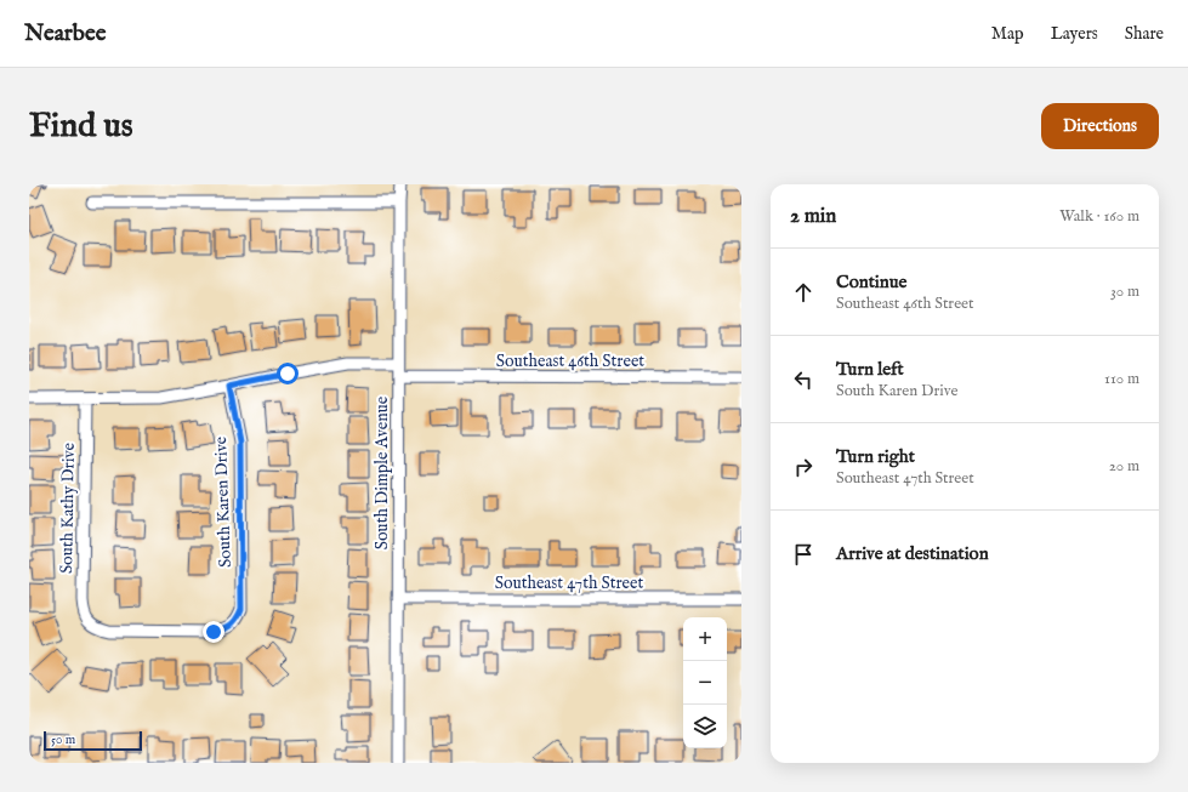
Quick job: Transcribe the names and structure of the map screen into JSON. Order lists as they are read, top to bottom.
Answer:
{
  "streets": {
    "street": [
      "Southeast 46th Street",
      "South Dimple Avenue",
      "South Karen Drive",
      "South Kathy Drive",
      "Southeast 47th Street"
    ]
  },
  "crossings": [
    ["Southeast 46th Street", "South Dimple Avenue"],
    ["South Dimple Avenue", "Southeast 47th Street"],
    ["South Karen Drive", "South Kathy Drive"]
  ],
  "scale_bar": "50 m",
  "page": {
    "header": "Nearbee",
    "nav": ["Map", "Layers", "Share"],
    "buttons": "Directions",
    "title": "Find us",
    "heading": ["2 min", "Walk · 160 m"],
    "list": [
      ["Continue", "Southeast 46th Street", "30 m"],
      ["Turn left", "South Karen Drive", "110 m"],
      ["Turn right", "Southeast 47th Street", "20 m"],
      "Arrive at destination"
    ],
    "map_buttons": ["+", "−"],
    "scale": "50 m"
  }
}
